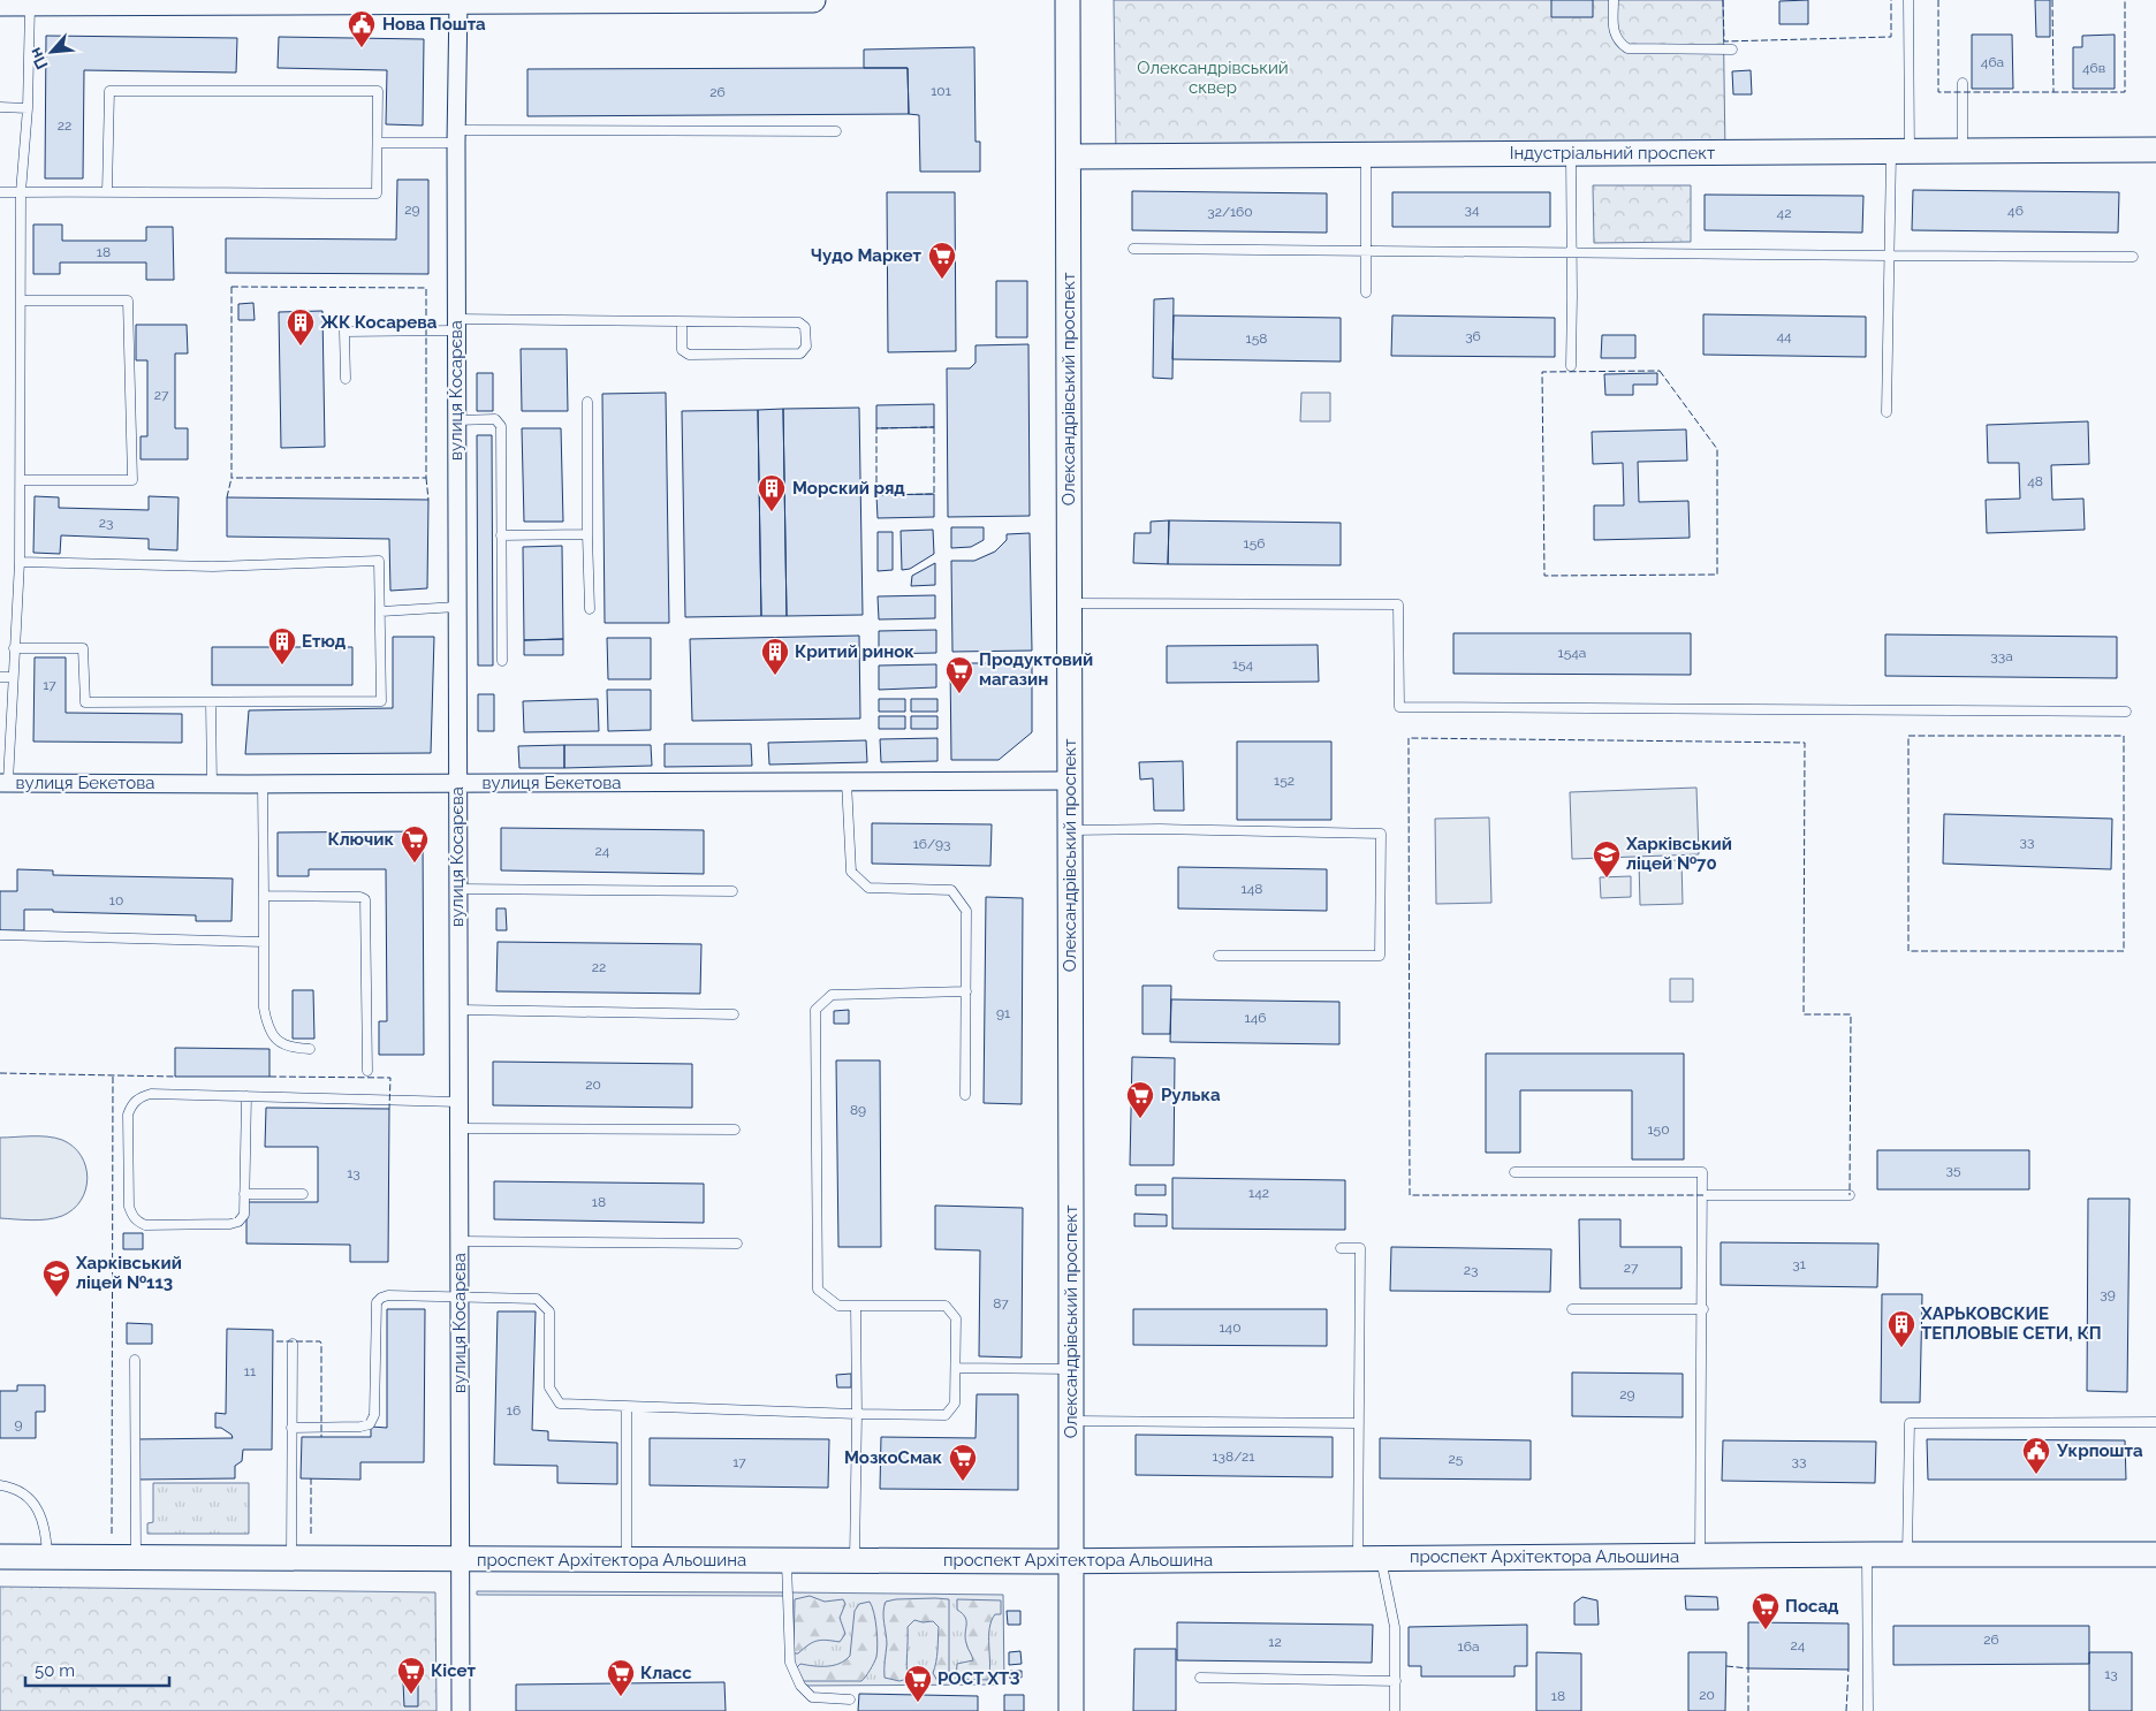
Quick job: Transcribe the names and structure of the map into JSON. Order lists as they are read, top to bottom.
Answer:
{
  "streets": {
    "street": [
      "Індустріальний проспект",
      "Олександрівський проспект",
      "вулиця Косарєва",
      "вулиця Бекетова",
      "проспект Архітектора Альошина"
    ]
  },
  "crossings": [
    ["Індустріальний проспект", "Олександрівський проспект"],
    ["Олександрівський проспект", "вулиця Бекетова"],
    ["Олександрівський проспект", "проспект Архітектора Альошина"],
    ["вулиця Косарєва", "вулиця Бекетова"],
    ["вулиця Косарєва", "проспект Архітектора Альошина"]
  ],
  "parks": ["Олександрівський сквер"],
  "places": {
    "public building": ["Нова Пошта", "Укрпошта"],
    "supermarket": [
      "Чудо Маркет",
      "Продуктовий магазин",
      "Ключик",
      "Рулька",
      "МозкоСмак",
      "Посад",
      "Кісет",
      "Класс",
      "РОСТ ХТЗ"
    ],
    "building": [
      "ЖК Косарева",
      "Морский ряд",
      "Етюд",
      "Критий ринок",
      "ХАРЬКОВСКИЕ ТЕПЛОВЫЕ СЕТИ, КП"
    ],
    "school or university": ["Харківський ліцей №70", "Харківський ліцей №113"]
  },
  "house_numbers": [
    "46а",
    "46в",
    "101",
    "26",
    "22",
    "29",
    "34",
    "46",
    "32/160",
    "42",
    "18",
    "36",
    "44",
    "158",
    "27",
    "48",
    "23",
    "156",
    "154а",
    "33а",
    "154",
    "17",
    "152",
    "33",
    "16/93",
    "24",
    "148",
    "10",
    "22",
    "91",
    "146",
    "20",
    "89",
    "150",
    "35",
    "13",
    "142",
    "18",
    "31",
    "27",
    "23",
    "39",
    "87",
    "140",
    "11",
    "29",
    "16",
    "9",
    "138/21",
    "25",
    "33",
    "17",
    "26",
    "12",
    "24",
    "16а",
    "13",
    "20",
    "18"
  ],
  "scale_bar": "50 m",
  "north": "bottom left"
}
